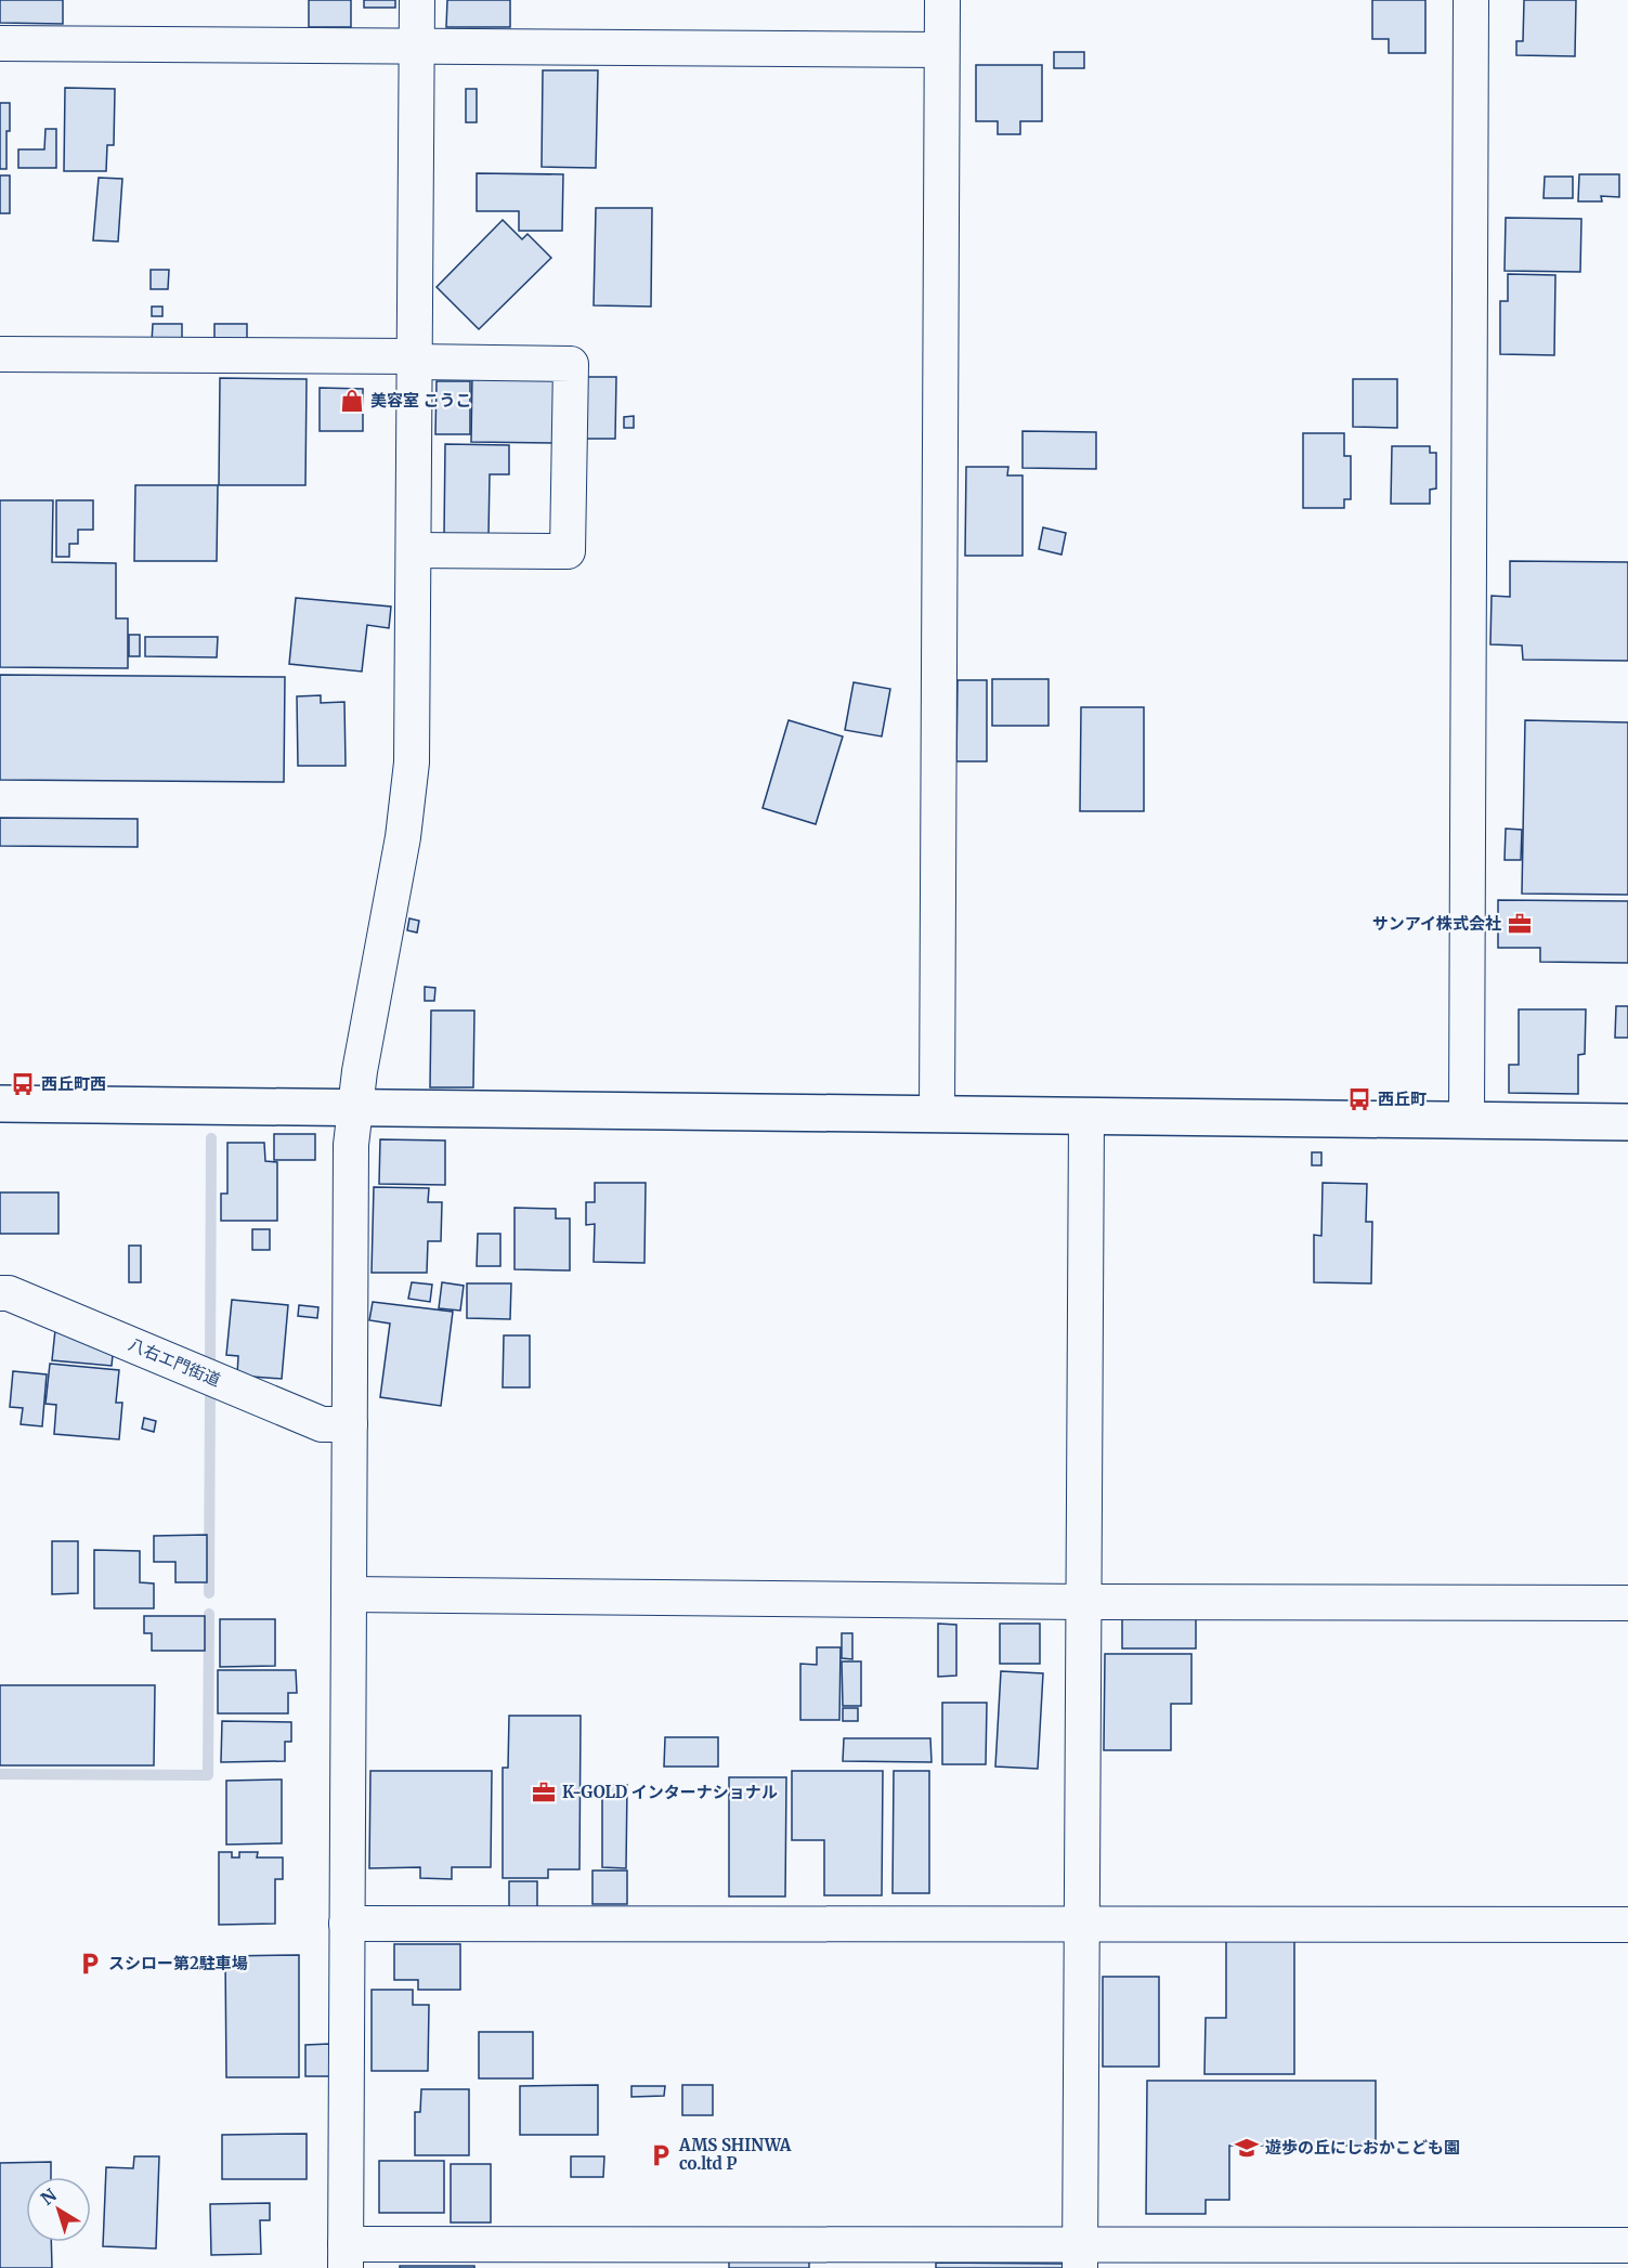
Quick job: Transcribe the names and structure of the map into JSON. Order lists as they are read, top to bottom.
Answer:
{
  "streets": {
    "street": ["八右エ門街道"]
  },
  "places": {
    "shop": ["美容室 こうこ"],
    "office": ["サンアイ株式会社", "K-GOLD インターナショナル"],
    "bus stop": ["西丘町西", "西丘町"],
    "parking": ["スシロー第2駐車場", "AMS SHINWA co.ltd P"],
    "school or university": ["遊歩の丘にしおかこども園"]
  },
  "north": "top left"
}
